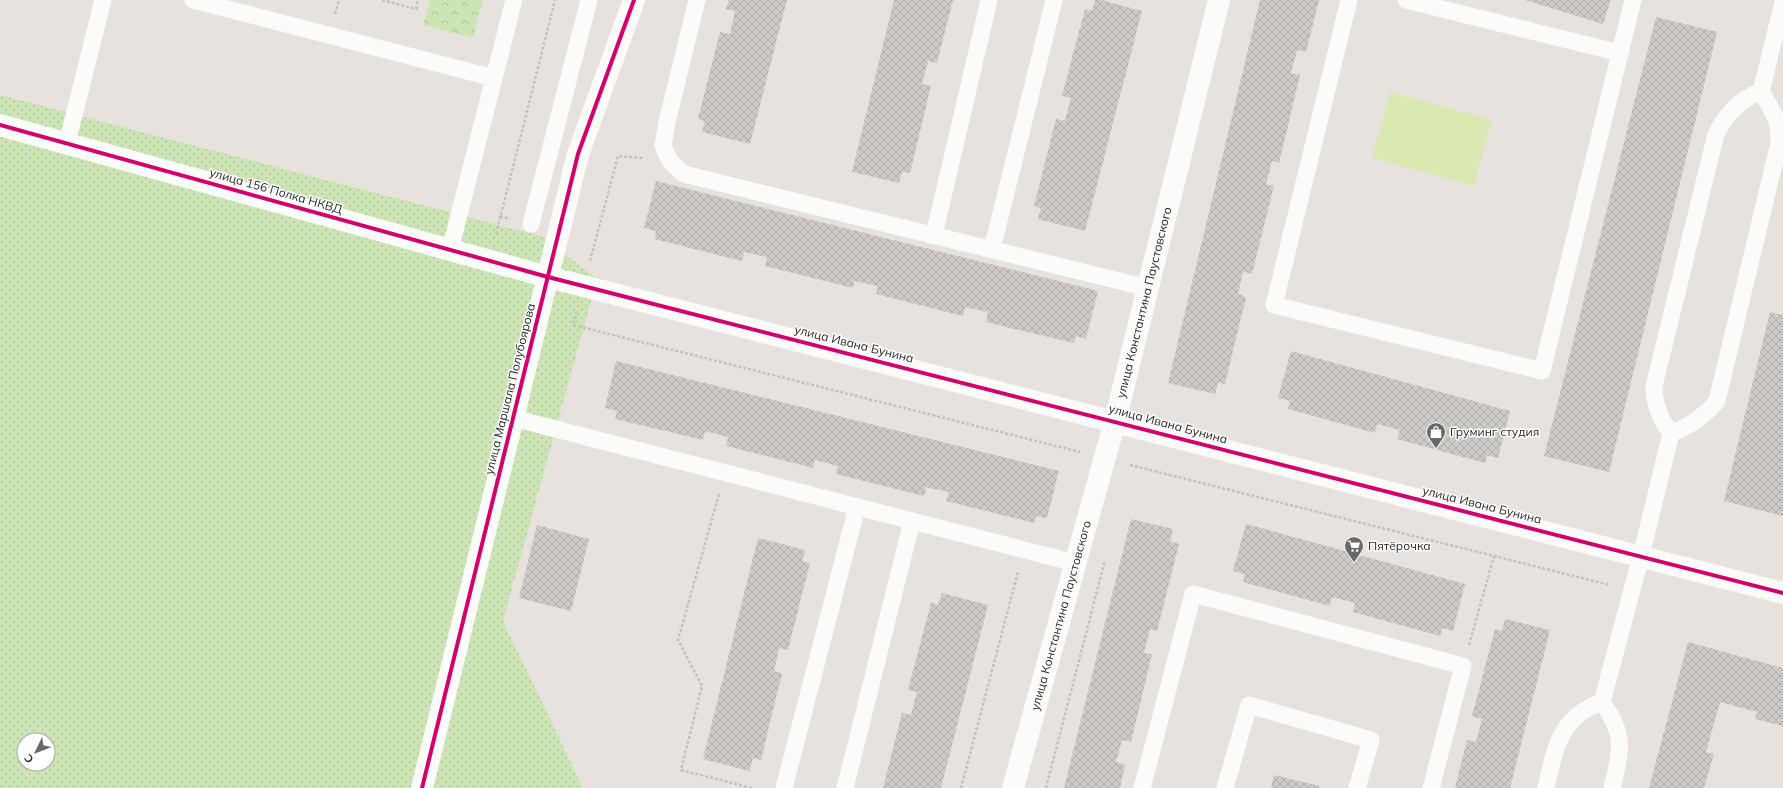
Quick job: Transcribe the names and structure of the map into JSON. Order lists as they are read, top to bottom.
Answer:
{
  "streets": {
    "street": [
      "улица 156 Полка НКВД",
      "улица Константина Паустовского",
      "улица Ивана Бунина",
      "улица Маршала Полубоярова"
    ]
  },
  "crossings": [
    ["улица 156 Полка НКВД", "улица Ивана Бунина"],
    ["улица 156 Полка НКВД", "улица Маршала Полубоярова"],
    ["улица Константина Паустовского", "улица Ивана Бунина"],
    ["улица Ивана Бунина", "улица Маршала Полубоярова"]
  ],
  "places": {
    "shop": ["Груминг студия"],
    "supermarket": ["Пятёрочка"]
  },
  "north": "bottom left"
}
